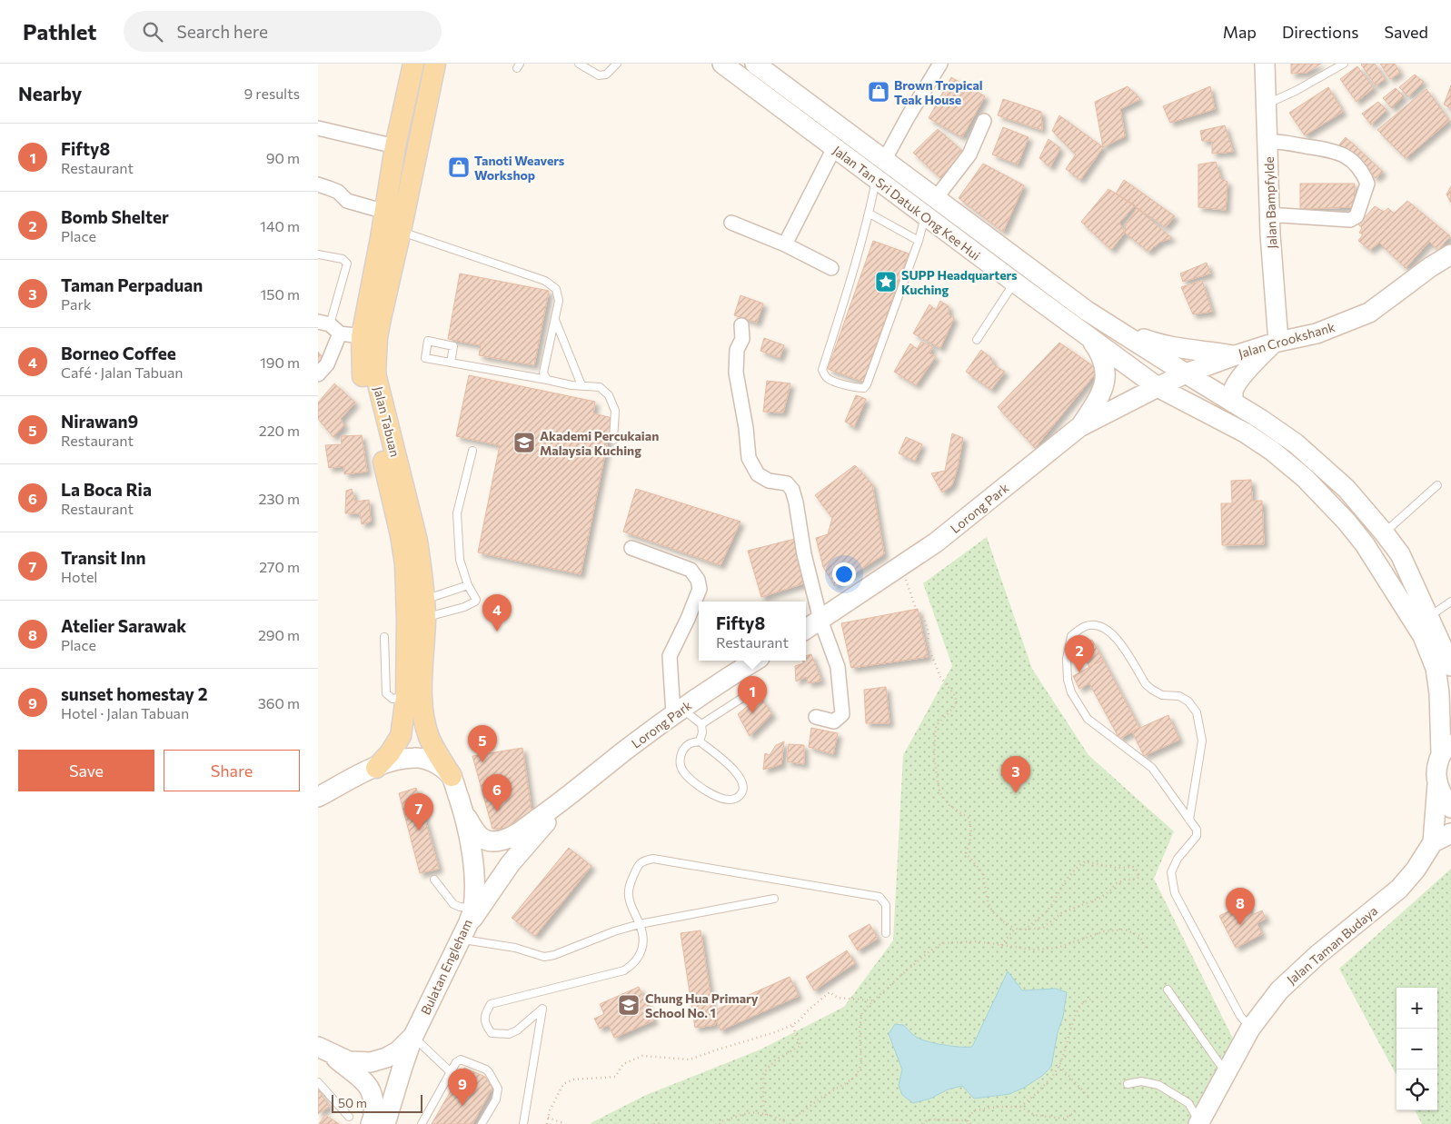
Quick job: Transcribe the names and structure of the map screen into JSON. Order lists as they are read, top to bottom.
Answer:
{
  "streets": {
    "main road": [
      "Jalan Tan Sri Datuk Ong Kee Hui",
      "Jalan Bampfylde",
      "Jalan Crookshank",
      "Jalan Tabuan",
      "Lorong Park",
      "Jalan Taman Budaya",
      "Bulatan Engleham"
    ]
  },
  "crossings": [
    ["Jalan Tan Sri Datuk Ong Kee Hui", "Jalan Crookshank"],
    ["Jalan Tan Sri Datuk Ong Kee Hui", "Lorong Park"],
    ["Jalan Tan Sri Datuk Ong Kee Hui", "Jalan Taman Budaya"],
    ["Jalan Bampfylde", "Jalan Crookshank"],
    ["Jalan Crookshank", "Lorong Park"],
    ["Jalan Tabuan", "Bulatan Engleham"]
  ],
  "places": {
    "shop": ["Brown Tropical Teak House", "Tanoti Weavers Workshop"],
    "place": ["SUPP Headquarters Kuching"],
    "school or university": ["Akademi Percukaian Malaysia Kuching", "Chung Hua Primary School No. 1"]
  },
  "scale_bar": "50 m",
  "page": {
    "header": "Pathlet",
    "search": "Search here",
    "nav": ["Map", "Directions", "Saved"],
    "heading": ["Nearby", "9 results"],
    "list": [
      {
        "mark": "1",
        "name": "Fifty8",
        "note": "Restaurant",
        "value": "90 m"
      },
      {
        "mark": "2",
        "name": "Bomb Shelter",
        "note": "Place",
        "value": "140 m"
      },
      {
        "mark": "3",
        "name": "Taman Perpaduan",
        "note": "Park",
        "value": "150 m"
      },
      {
        "mark": "4",
        "name": "Borneo Coffee",
        "note": "Café · Jalan Tabuan",
        "value": "190 m"
      },
      {
        "mark": "5",
        "name": "Nirawan9",
        "note": "Restaurant",
        "value": "220 m"
      },
      {
        "mark": "6",
        "name": "La Boca Ria",
        "note": "Restaurant",
        "value": "230 m"
      },
      {
        "mark": "7",
        "name": "Transit Inn",
        "note": "Hotel",
        "value": "270 m"
      },
      {
        "mark": "8",
        "name": "Atelier Sarawak",
        "note": "Place",
        "value": "290 m"
      },
      {
        "mark": "9",
        "name": "sunset homestay 2",
        "note": "Hotel · Jalan Tabuan",
        "value": "360 m"
      }
    ],
    "pins": [
      "4",
      "2",
      "1",
      "5",
      "3",
      "6",
      "7",
      "8",
      "9"
    ],
    "popup": ["Fifty8", "Restaurant"],
    "buttons": ["Save", "Share"],
    "map_buttons": ["+", "−"],
    "scale": "50 m"
  }
}
